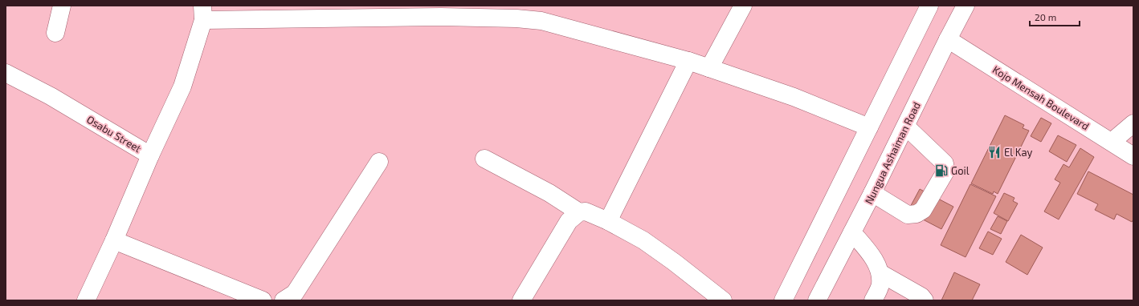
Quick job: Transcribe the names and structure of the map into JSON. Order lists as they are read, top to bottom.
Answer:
{
  "streets": {
    "street": ["Kojo Mensah Boulevard", "Osabu Street", "Nungua Ashaiman Road"]
  },
  "crossings": [
    ["Kojo Mensah Boulevard", "Nungua Ashaiman Road"]
  ],
  "places": {
    "restaurant": ["El Kay"],
    "fuel station": ["Goil"]
  },
  "scale_bar": "20 m"
}
